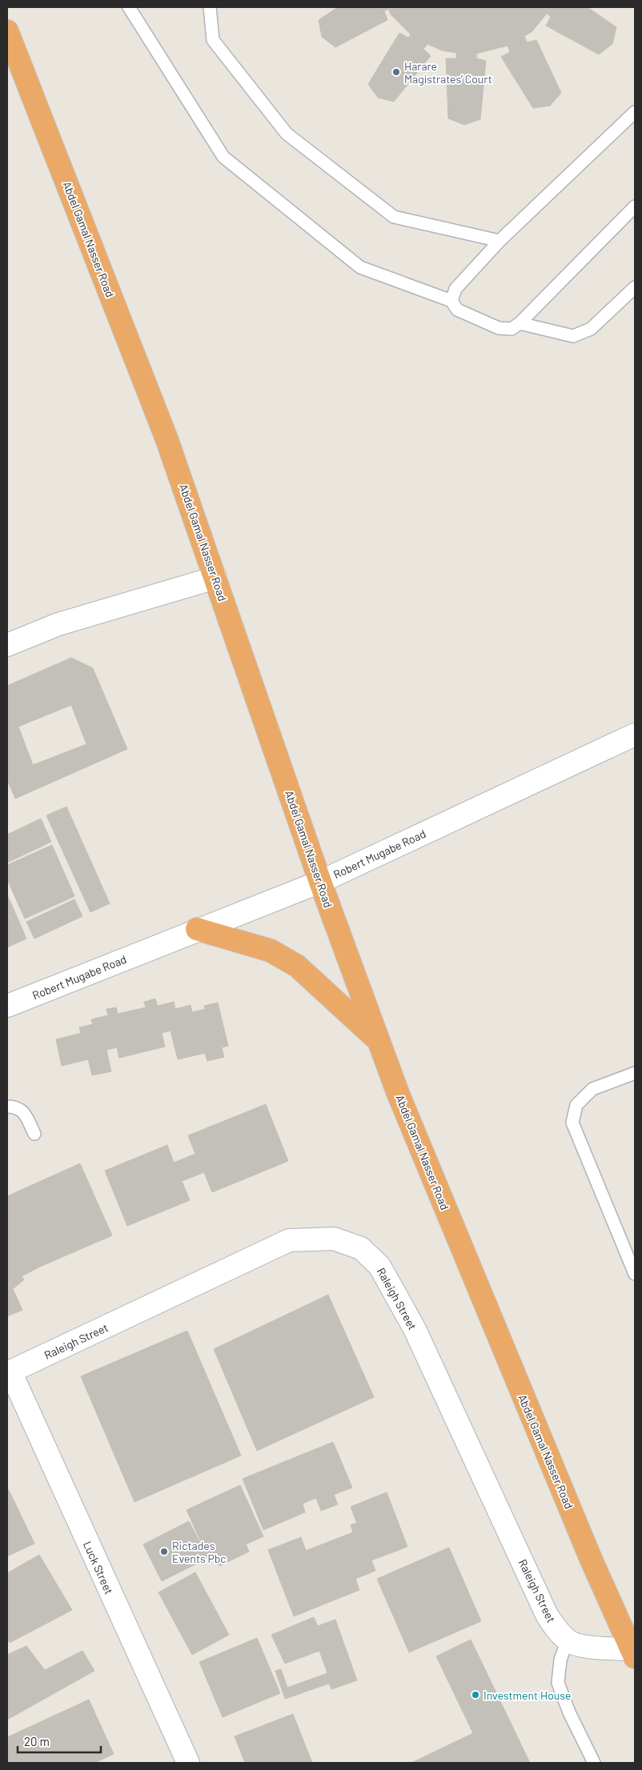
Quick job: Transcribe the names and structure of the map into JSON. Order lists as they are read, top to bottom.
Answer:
{
  "streets": {
    "highway": ["Abdel Gamal Nasser Road"],
    "street": ["Robert Mugabe Road", "Raleigh Street", "Luck Street"]
  },
  "crossings": [
    ["Abdel Gamal Nasser Road", "Robert Mugabe Road"],
    ["Raleigh Street", "Luck Street"]
  ],
  "places": ["Harare Magistrates’ Court", "Rictades Events Pbc", "Investment House"],
  "scale_bar": "20 m"
}
